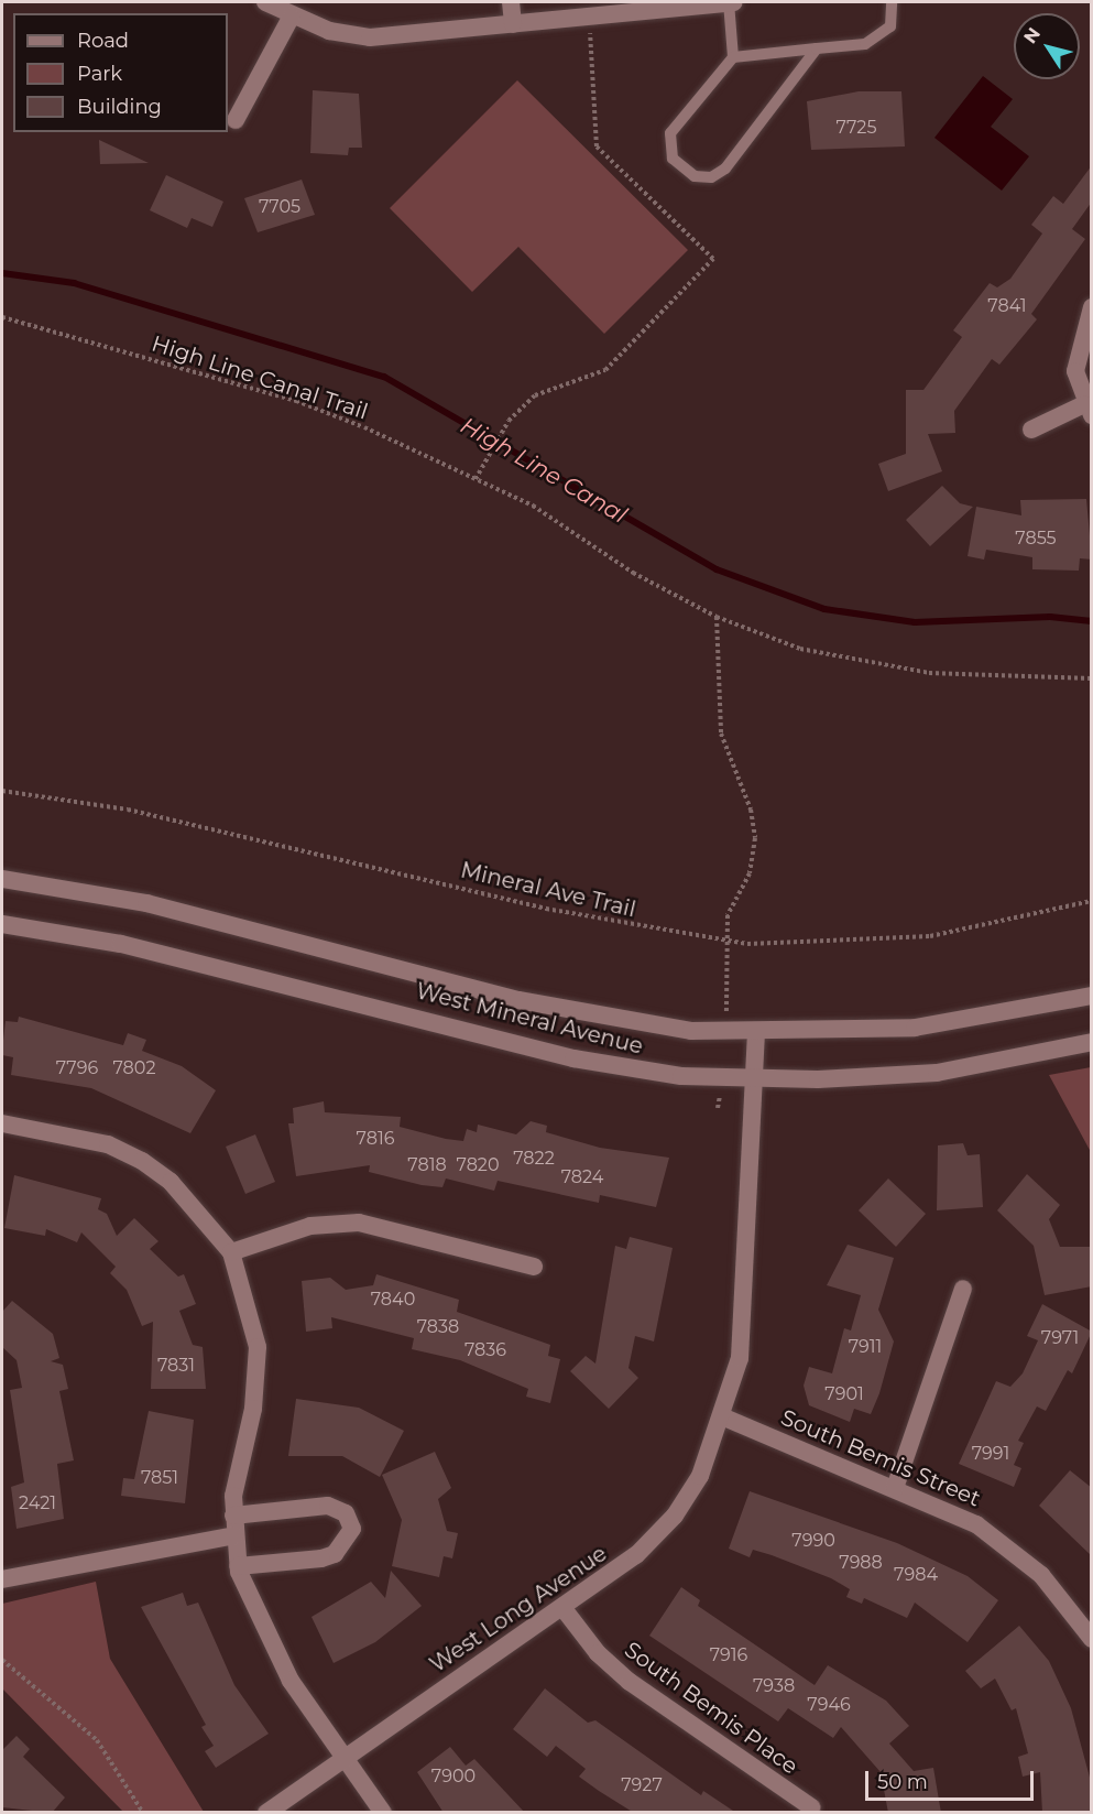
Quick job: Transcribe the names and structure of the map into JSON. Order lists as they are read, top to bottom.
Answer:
{
  "streets": {
    "street": [
      "West Mineral Avenue",
      "South Bemis Street",
      "West Long Avenue",
      "South Bemis Place"
    ],
    "path": ["High Line Canal Trail", "Mineral Ave Trail"]
  },
  "crossings": [
    ["West Mineral Avenue", "West Long Avenue"],
    ["South Bemis Street", "West Long Avenue"],
    ["West Long Avenue", "South Bemis Place"]
  ],
  "water": ["High Line Canal"],
  "house_numbers": [
    "7725",
    "7705",
    "7841",
    "7855",
    "7796",
    "7802",
    "7816",
    "7822",
    "7818",
    "7820",
    "7824",
    "7840",
    "7838",
    "7971",
    "7911",
    "7836",
    "7831",
    "7901",
    "7991",
    "7851",
    "2421",
    "7990",
    "7988",
    "7984",
    "7916",
    "7938",
    "7946",
    "7900",
    "7927"
  ],
  "legend": ["Road", "Park", "Building"],
  "scale_bar": "50 m",
  "north": "top left"
}
